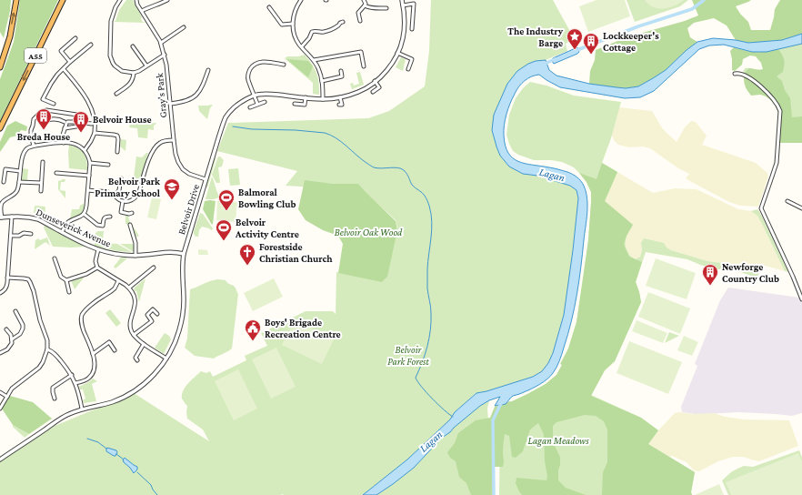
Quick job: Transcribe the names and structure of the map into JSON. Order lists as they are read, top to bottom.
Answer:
{
  "streets": {
    "highway": ["A55"],
    "street": ["Gray's Park", "Belvoir Drive", "Dunseverick Avenue"]
  },
  "crossings": [
    ["Gray's Park", "Belvoir Drive"],
    ["Belvoir Drive", "Dunseverick Avenue"]
  ],
  "water": ["Lagan"],
  "parks": ["Belvoir Oak Wood", "Belvoir Park Forest", "Lagan Meadows"],
  "places": {
    "place": ["The Industry Barge"],
    "building": [
      "Lockkeeper's Cottage",
      "Breda House",
      "Belvoir House",
      "Newforge Country Club"
    ],
    "school or university": ["Belvoir Park Primary School"],
    "sports": ["Balmoral Bowling Club", "Belvoir Activity Centre"],
    "church": ["Forestside Christian Church"],
    "public building": ["Boys' Brigade Recreation Centre"]
  }
}
